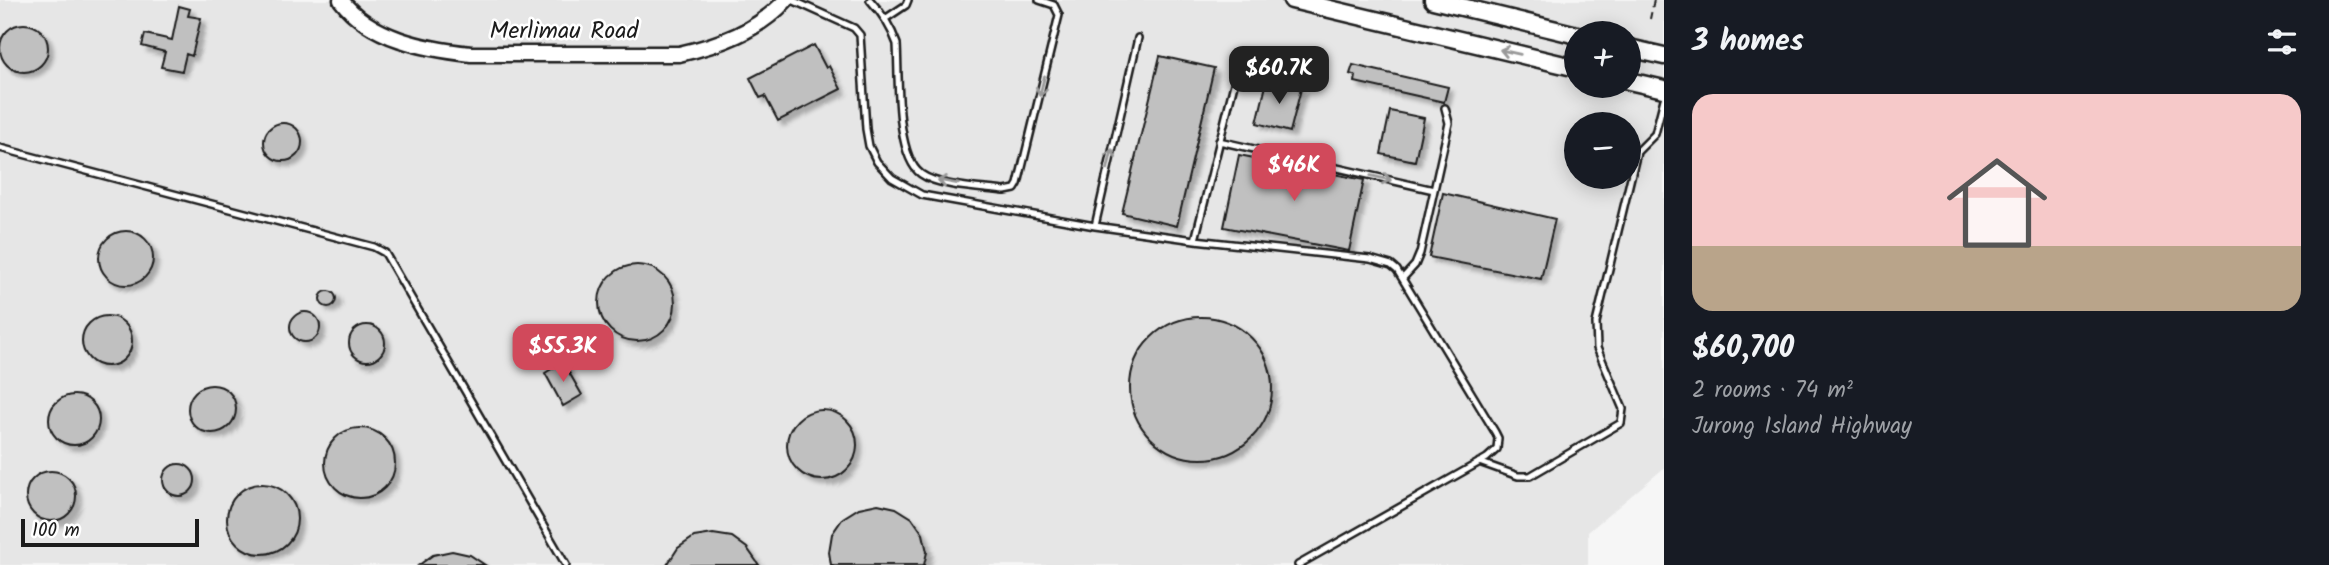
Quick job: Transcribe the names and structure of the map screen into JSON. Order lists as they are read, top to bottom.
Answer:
{
  "streets": {
    "street": ["Merlimau Road"]
  },
  "scale_bar": "100 m",
  "page": {
    "heading": "3 homes",
    "map_buttons": ["+", "−"],
    "price": ["$60.7K", "$46K", "$55.3K"],
    "list": [
      {
        "name": "$60,700",
        "note": "2 rooms · 74 m² · Jurong Island Highway"
      }
    ],
    "scale": "100 m"
  }
}
